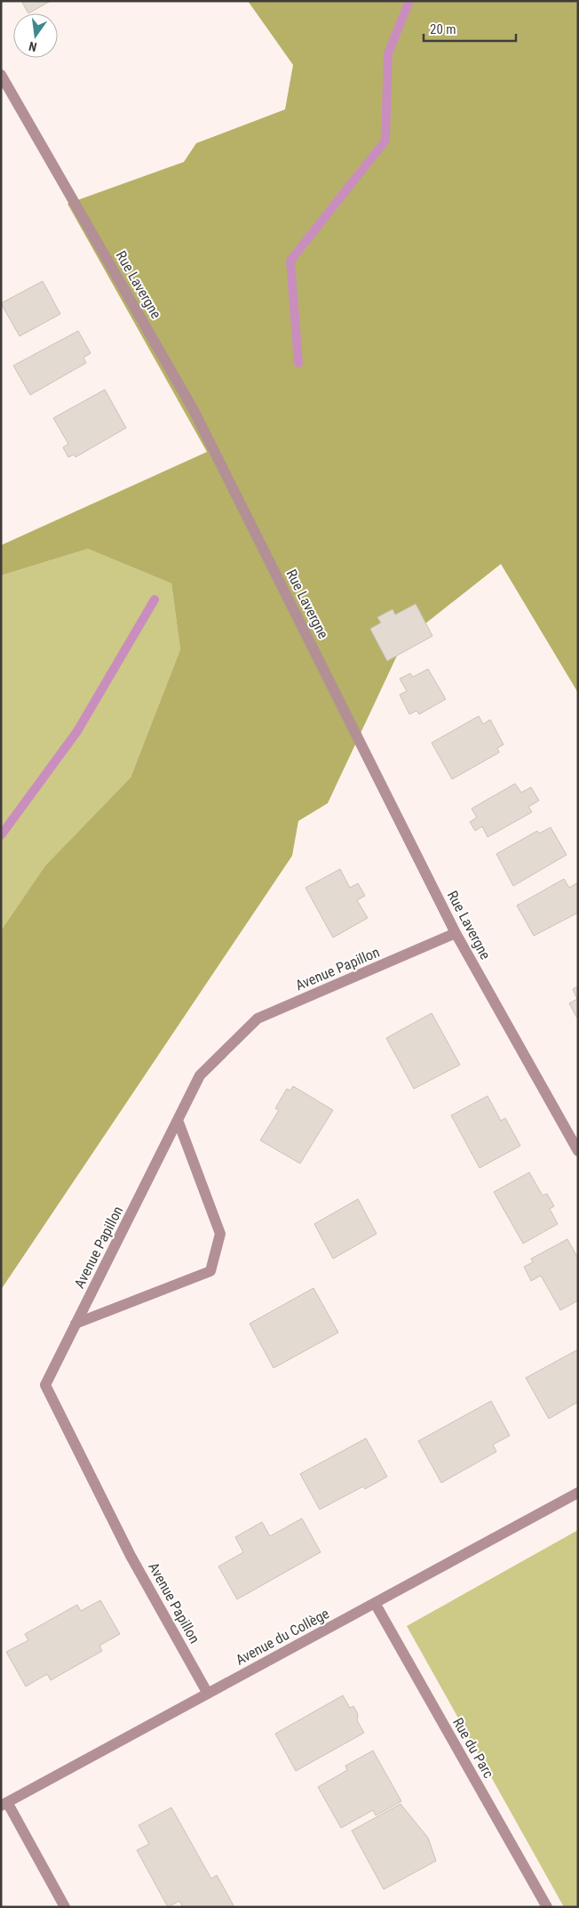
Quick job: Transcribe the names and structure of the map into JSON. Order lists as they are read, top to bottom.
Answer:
{
  "streets": {
    "street": [
      "Rue Lavergne",
      "Avenue Papillon",
      "Avenue du Collège",
      "Rue du Parc"
    ]
  },
  "crossings": [
    ["Rue Lavergne", "Avenue Papillon"],
    ["Avenue Papillon", "Avenue du Collège"],
    ["Avenue du Collège", "Rue du Parc"]
  ],
  "scale_bar": "20 m",
  "north": "bottom"
}
